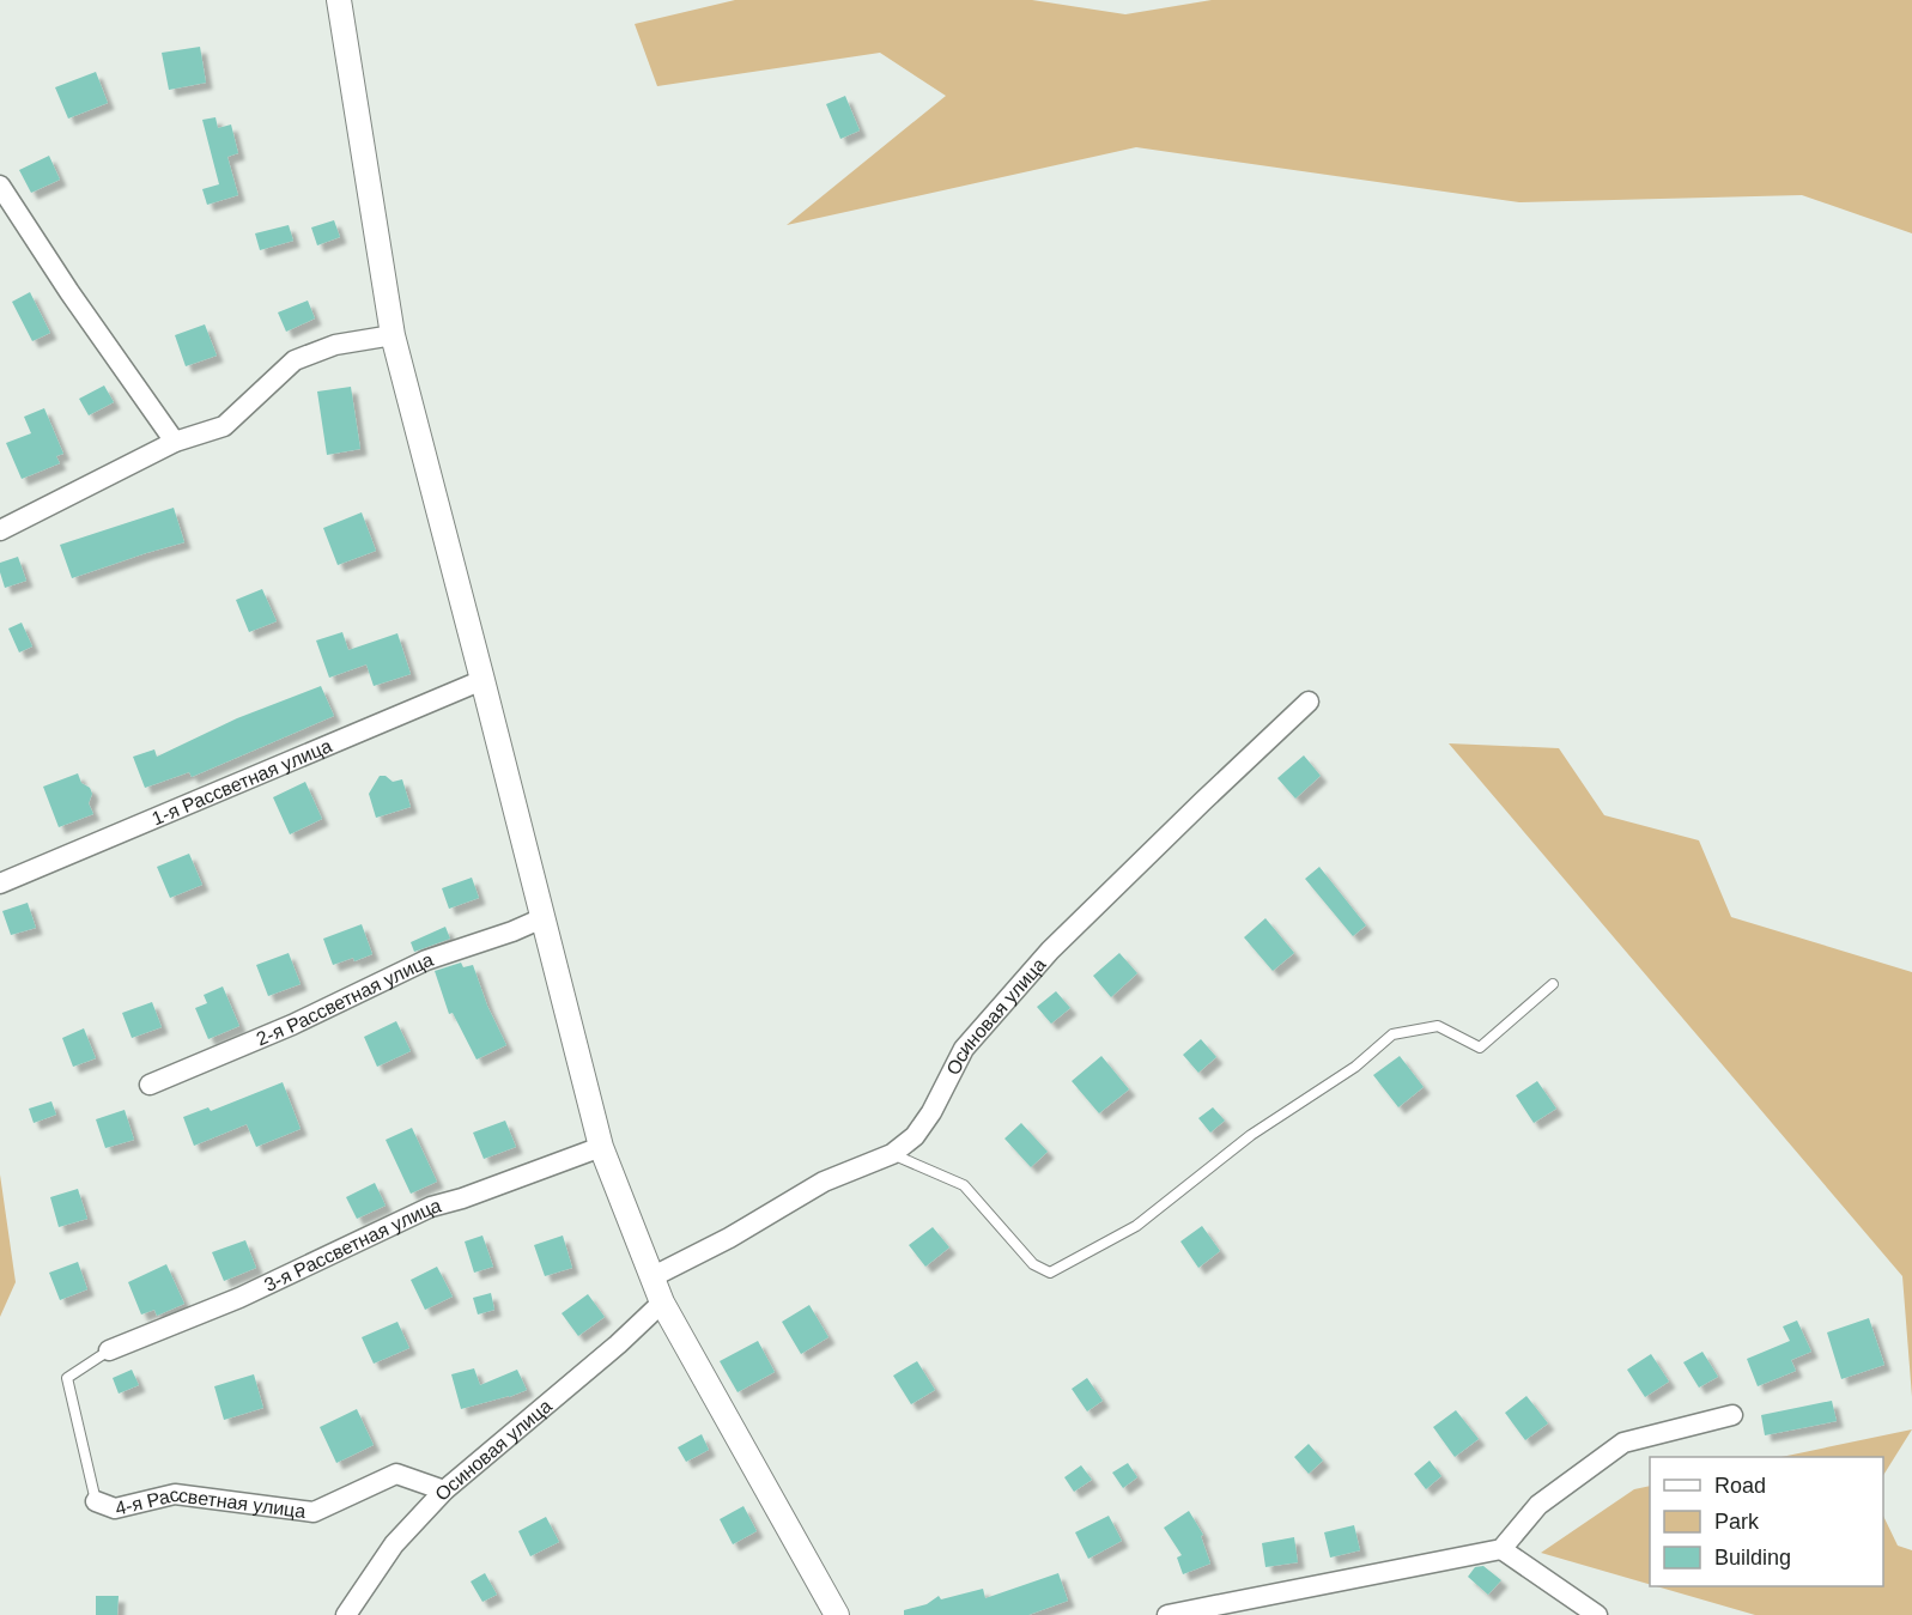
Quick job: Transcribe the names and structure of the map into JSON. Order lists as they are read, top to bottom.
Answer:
{
  "streets": {
    "street": [
      "1-я Рассветная улица",
      "2-я Рассветная улица",
      "Осиновая улица",
      "3-я Рассветная улица",
      "4-я Рассветная улица"
    ]
  },
  "crossings": [
    ["Осиновая улица", "4-я Рассветная улица"]
  ],
  "legend": ["Road", "Park", "Building"]
}
